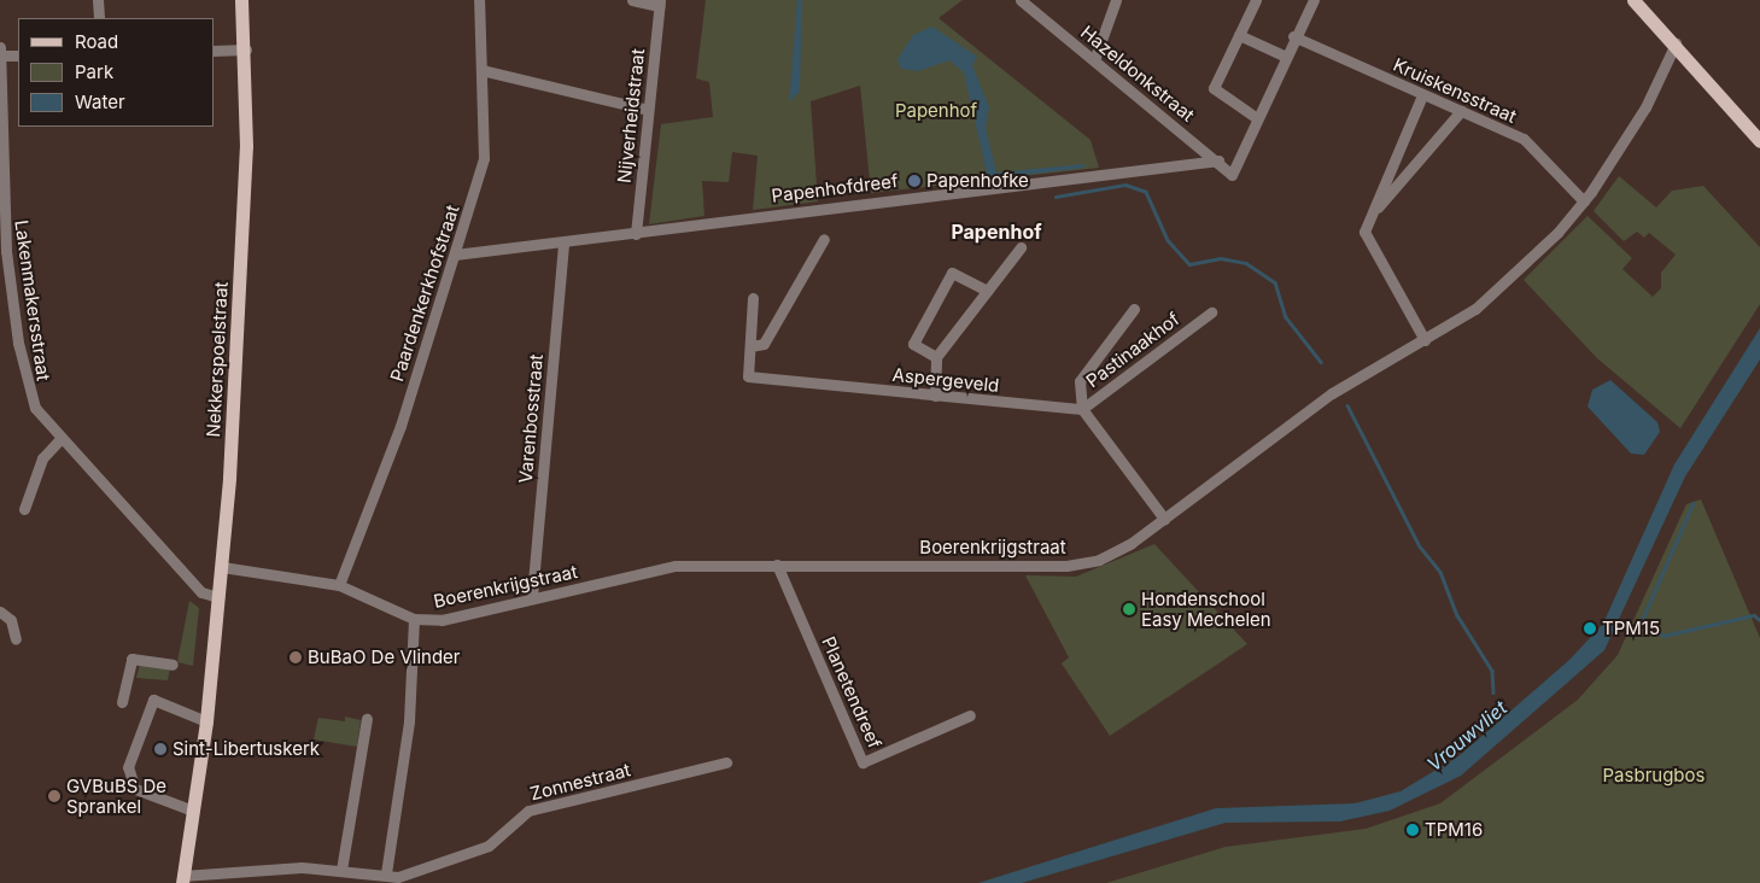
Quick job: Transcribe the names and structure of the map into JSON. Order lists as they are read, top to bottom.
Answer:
{
  "streets": {
    "main road": ["Nekkerspoelstraat"],
    "street": [
      "Hazeldonkstraat",
      "Kruiskensstraat",
      "Nijverheidstraat",
      "Papenhofdreef",
      "Paardenkerkhofstraat",
      "Lakenmakersstraat",
      "Pastinaakhof",
      "Aspergeveld",
      "Varenbosstraat",
      "Boerenkrijgstraat",
      "Planetendreef",
      "Zonnestraat"
    ]
  },
  "crossings": [
    ["Hazeldonkstraat", "Papenhofdreef"],
    ["Kruiskensstraat", "Boerenkrijgstraat"],
    ["Nijverheidstraat", "Papenhofdreef"],
    ["Papenhofdreef", "Paardenkerkhofstraat"],
    ["Papenhofdreef", "Varenbosstraat"],
    ["Paardenkerkhofstraat", "Boerenkrijgstraat"],
    ["Lakenmakersstraat", "Nekkerspoelstraat"],
    ["Pastinaakhof", "Aspergeveld"],
    ["Nekkerspoelstraat", "Boerenkrijgstraat"],
    ["Nekkerspoelstraat", "Zonnestraat"],
    ["Varenbosstraat", "Boerenkrijgstraat"],
    ["Boerenkrijgstraat", "Planetendreef"]
  ],
  "districts": ["Papenhof"],
  "water": ["Vrouwvliet"],
  "parks": ["Papenhof", "Pasbrugbos"],
  "places": [
    "Papenhofke",
    "Hondenschool Easy Mechelen",
    "TPM15",
    "BuBaO De Vlinder",
    "Sint-Libertuskerk",
    "GVBuBS De Sprankel",
    "TPM16"
  ],
  "legend": ["Road", "Park", "Water"]
}
